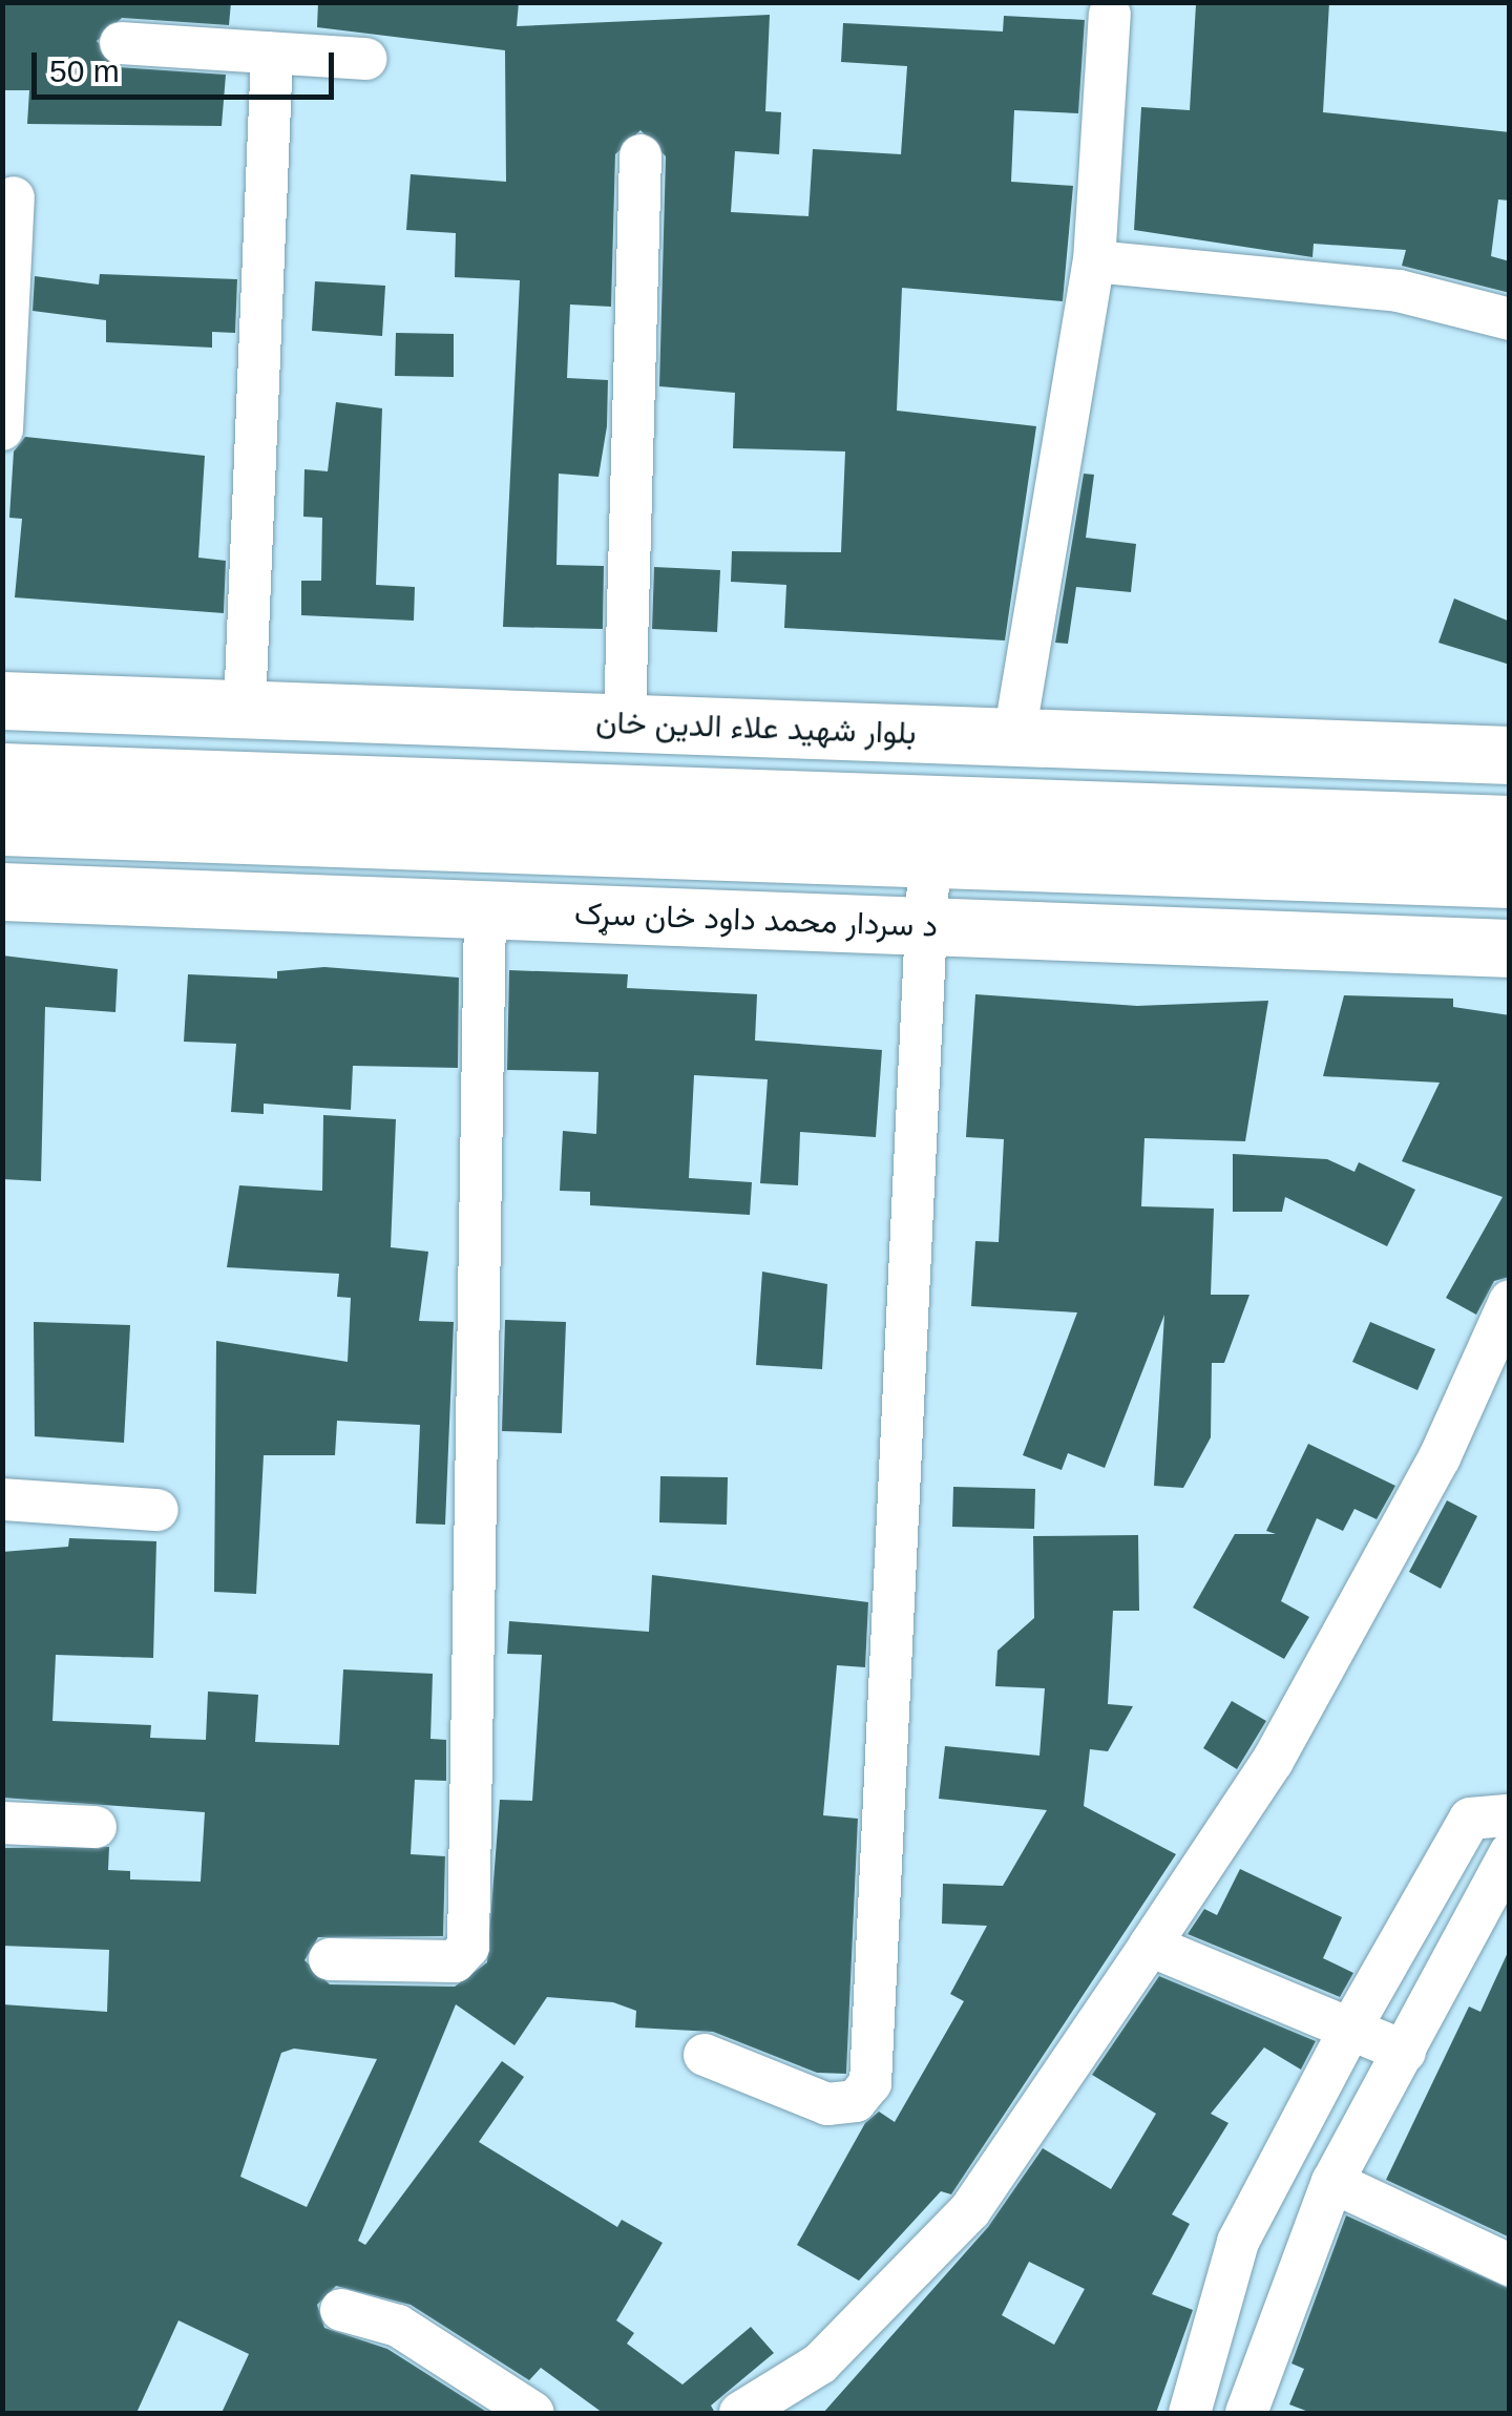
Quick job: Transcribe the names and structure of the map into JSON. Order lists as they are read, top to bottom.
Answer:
{
  "streets": {
    "main road": ["بلوار شهید علاء الدین خان", "د سردار محمد داود خان سړک"]
  },
  "scale_bar": "50 m"
}
